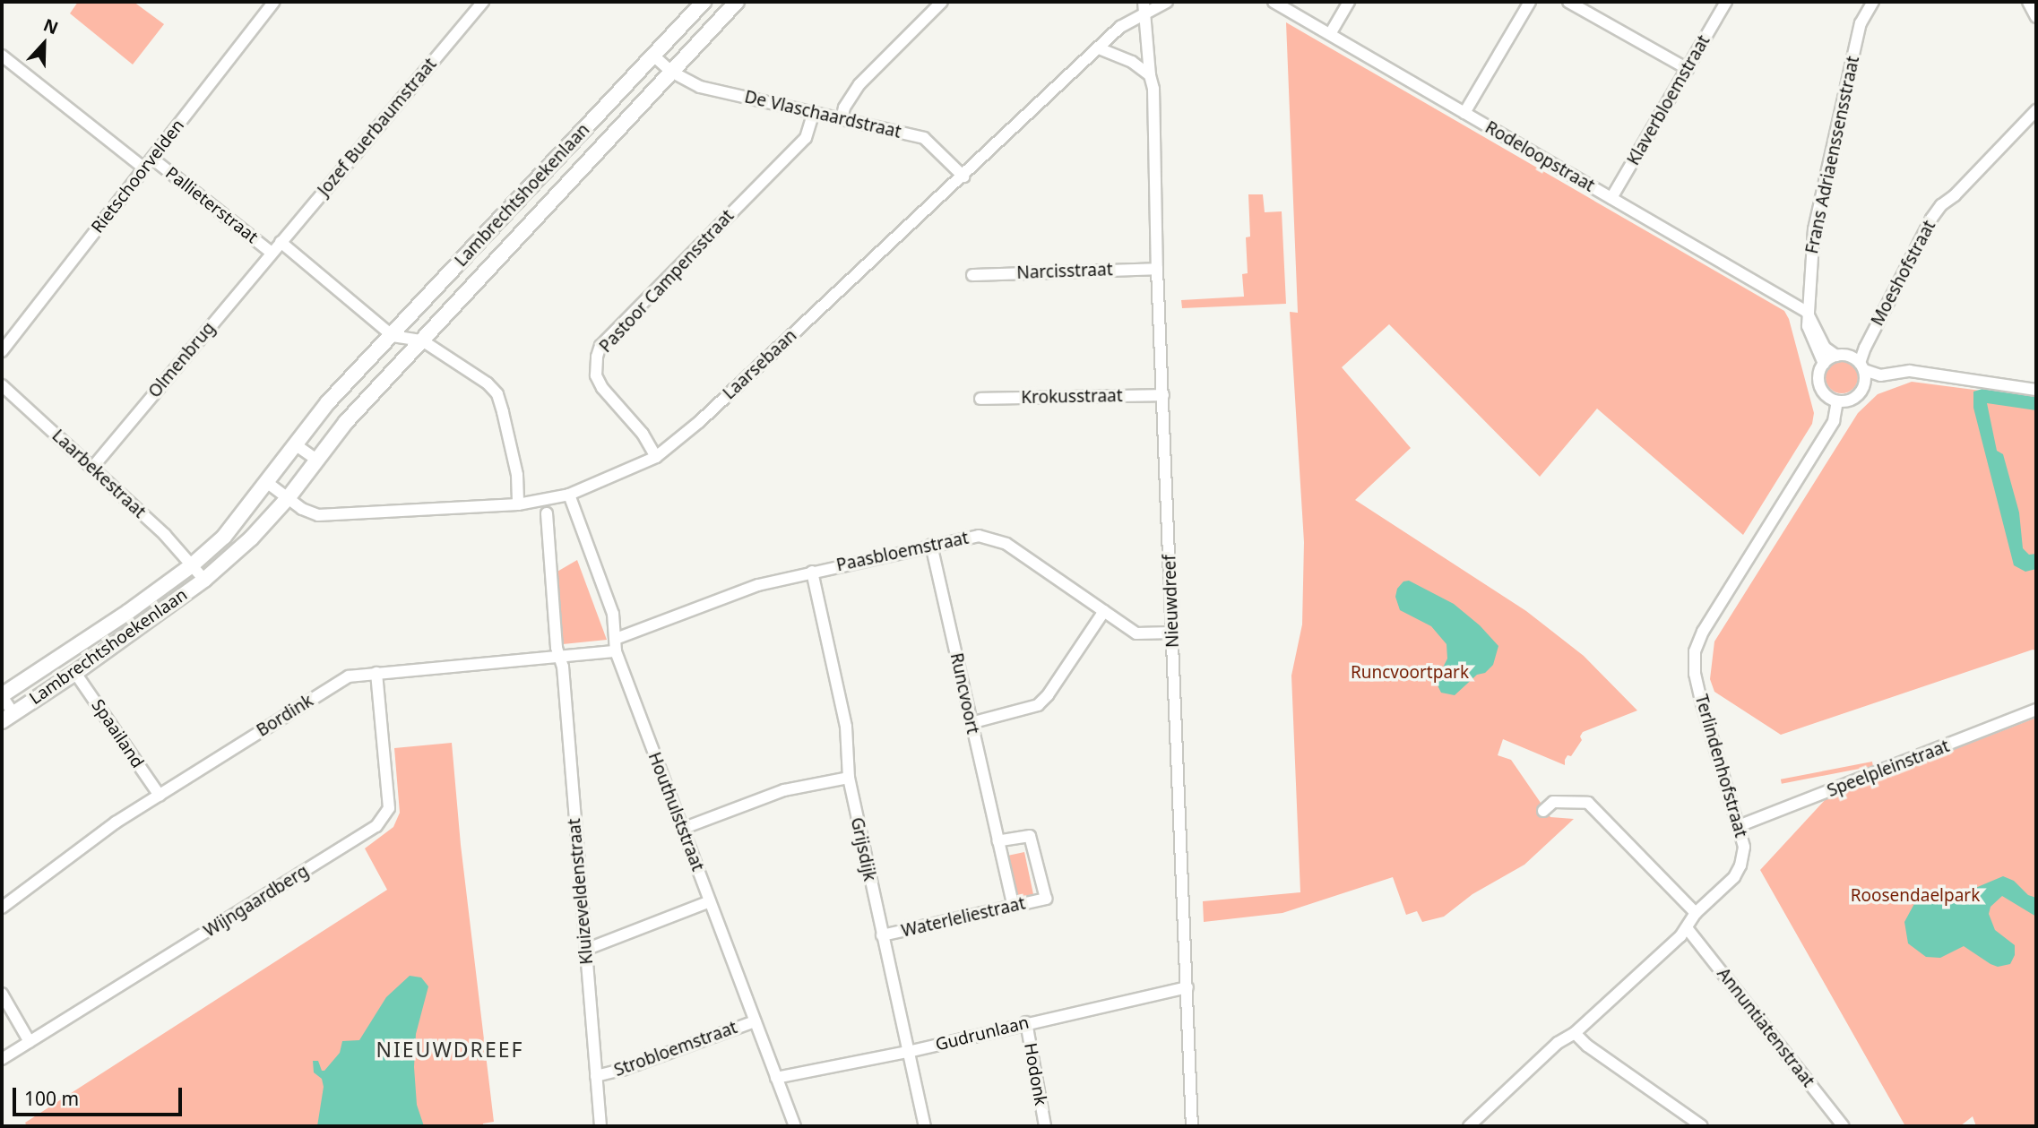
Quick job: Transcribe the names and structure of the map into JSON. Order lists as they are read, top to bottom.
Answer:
{
  "streets": {
    "street": [
      "Klaverbloemstraat",
      "De Vlaschaardstraat",
      "Jozef Buerbaumstraat",
      "Frans Adriaenssensstraat",
      "Rodeloopstraat",
      "Rietschoorvelden",
      "Lambrechtshoekenlaan",
      "Pallieterstraat",
      "Narcisstraat",
      "Moeshofstraat",
      "Pastoor Campensstraat",
      "Olmenbrug",
      "Laarsebaan",
      "Krokusstraat",
      "Laarbekestraat",
      "Paasbloemstraat",
      "Nieuwdreef",
      "Runcvoort",
      "Bordink",
      "Spaailand",
      "Terlindenhofstraat",
      "Speelpleinstraat",
      "Houthulststraat",
      "Grijsdijk",
      "Kluizeveldenstraat",
      "Wijngaardberg",
      "Waterleliestraat",
      "Annuntiatenstraat",
      "Gudrunlaan",
      "Strobloemstraat",
      "Hodonk"
    ]
  },
  "crossings": [
    ["Klaverbloemstraat", "Rodeloopstraat"],
    ["De Vlaschaardstraat", "Lambrechtshoekenlaan"],
    ["De Vlaschaardstraat", "Pastoor Campensstraat"],
    ["De Vlaschaardstraat", "Laarsebaan"],
    ["Jozef Buerbaumstraat", "Pallieterstraat"],
    ["Jozef Buerbaumstraat", "Olmenbrug"],
    ["Frans Adriaenssensstraat", "Rodeloopstraat"],
    ["Frans Adriaenssensstraat", "Moeshofstraat"],
    ["Frans Adriaenssensstraat", "Terlindenhofstraat"],
    ["Rietschoorvelden", "Pallieterstraat"],
    ["Lambrechtshoekenlaan", "Pallieterstraat"],
    ["Lambrechtshoekenlaan", "Laarsebaan"],
    ["Lambrechtshoekenlaan", "Laarbekestraat"],
    ["Lambrechtshoekenlaan", "Spaailand"],
    ["Pallieterstraat", "Olmenbrug"],
    ["Narcisstraat", "Nieuwdreef"],
    ["Moeshofstraat", "Terlindenhofstraat"],
    ["Pastoor Campensstraat", "Laarsebaan"],
    ["Olmenbrug", "Laarbekestraat"],
    ["Laarsebaan", "Nieuwdreef"],
    ["Laarsebaan", "Houthulststraat"],
    ["Krokusstraat", "Nieuwdreef"],
    ["Paasbloemstraat", "Nieuwdreef"],
    ["Paasbloemstraat", "Runcvoort"],
    ["Paasbloemstraat", "Houthulststraat"],
    ["Paasbloemstraat", "Grijsdijk"],
    ["Nieuwdreef", "Gudrunlaan"],
    ["Runcvoort", "Waterleliestraat"],
    ["Bordink", "Spaailand"],
    ["Bordink", "Houthulststraat"],
    ["Bordink", "Kluizeveldenstraat"],
    ["Bordink", "Wijngaardberg"],
    ["Terlindenhofstraat", "Speelpleinstraat"],
    ["Terlindenhofstraat", "Annuntiatenstraat"],
    ["Houthulststraat", "Gudrunlaan"],
    ["Houthulststraat", "Strobloemstraat"],
    ["Grijsdijk", "Waterleliestraat"],
    ["Grijsdijk", "Gudrunlaan"],
    ["Kluizeveldenstraat", "Strobloemstraat"],
    ["Gudrunlaan", "Hodonk"]
  ],
  "districts": ["NIEUWDREEF"],
  "parks": ["Runcvoortpark", "Roosendaelpark"],
  "scale_bar": "100 m",
  "north": "top"
}
